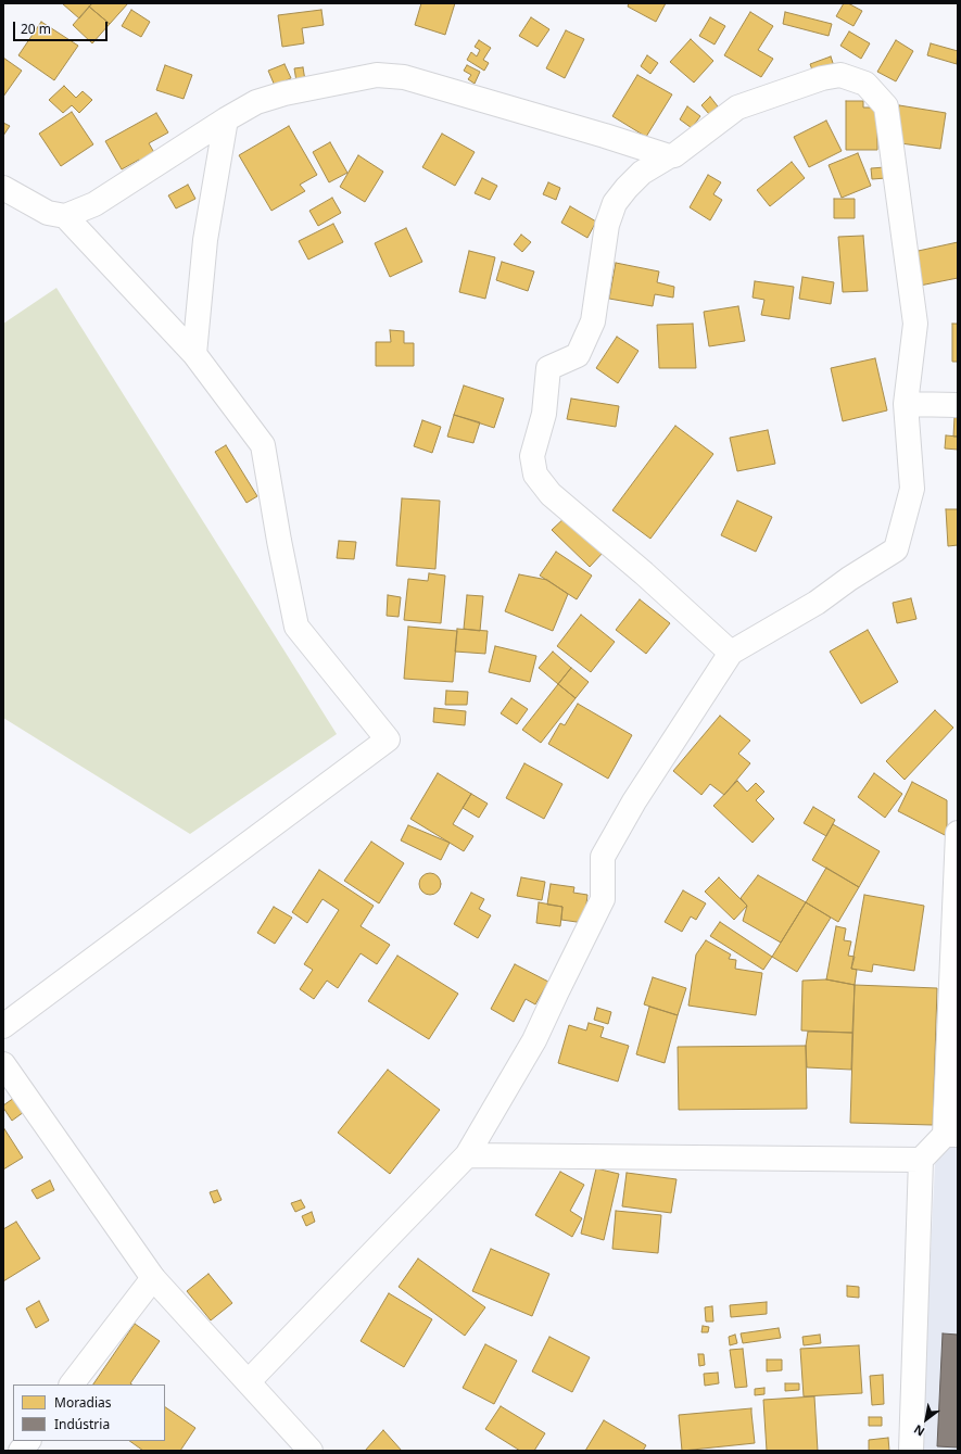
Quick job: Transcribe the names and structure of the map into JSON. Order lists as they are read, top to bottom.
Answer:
{
  "legend": ["Moradias", "Indústria"],
  "scale_bar": "20 m",
  "north": "bottom left"
}
